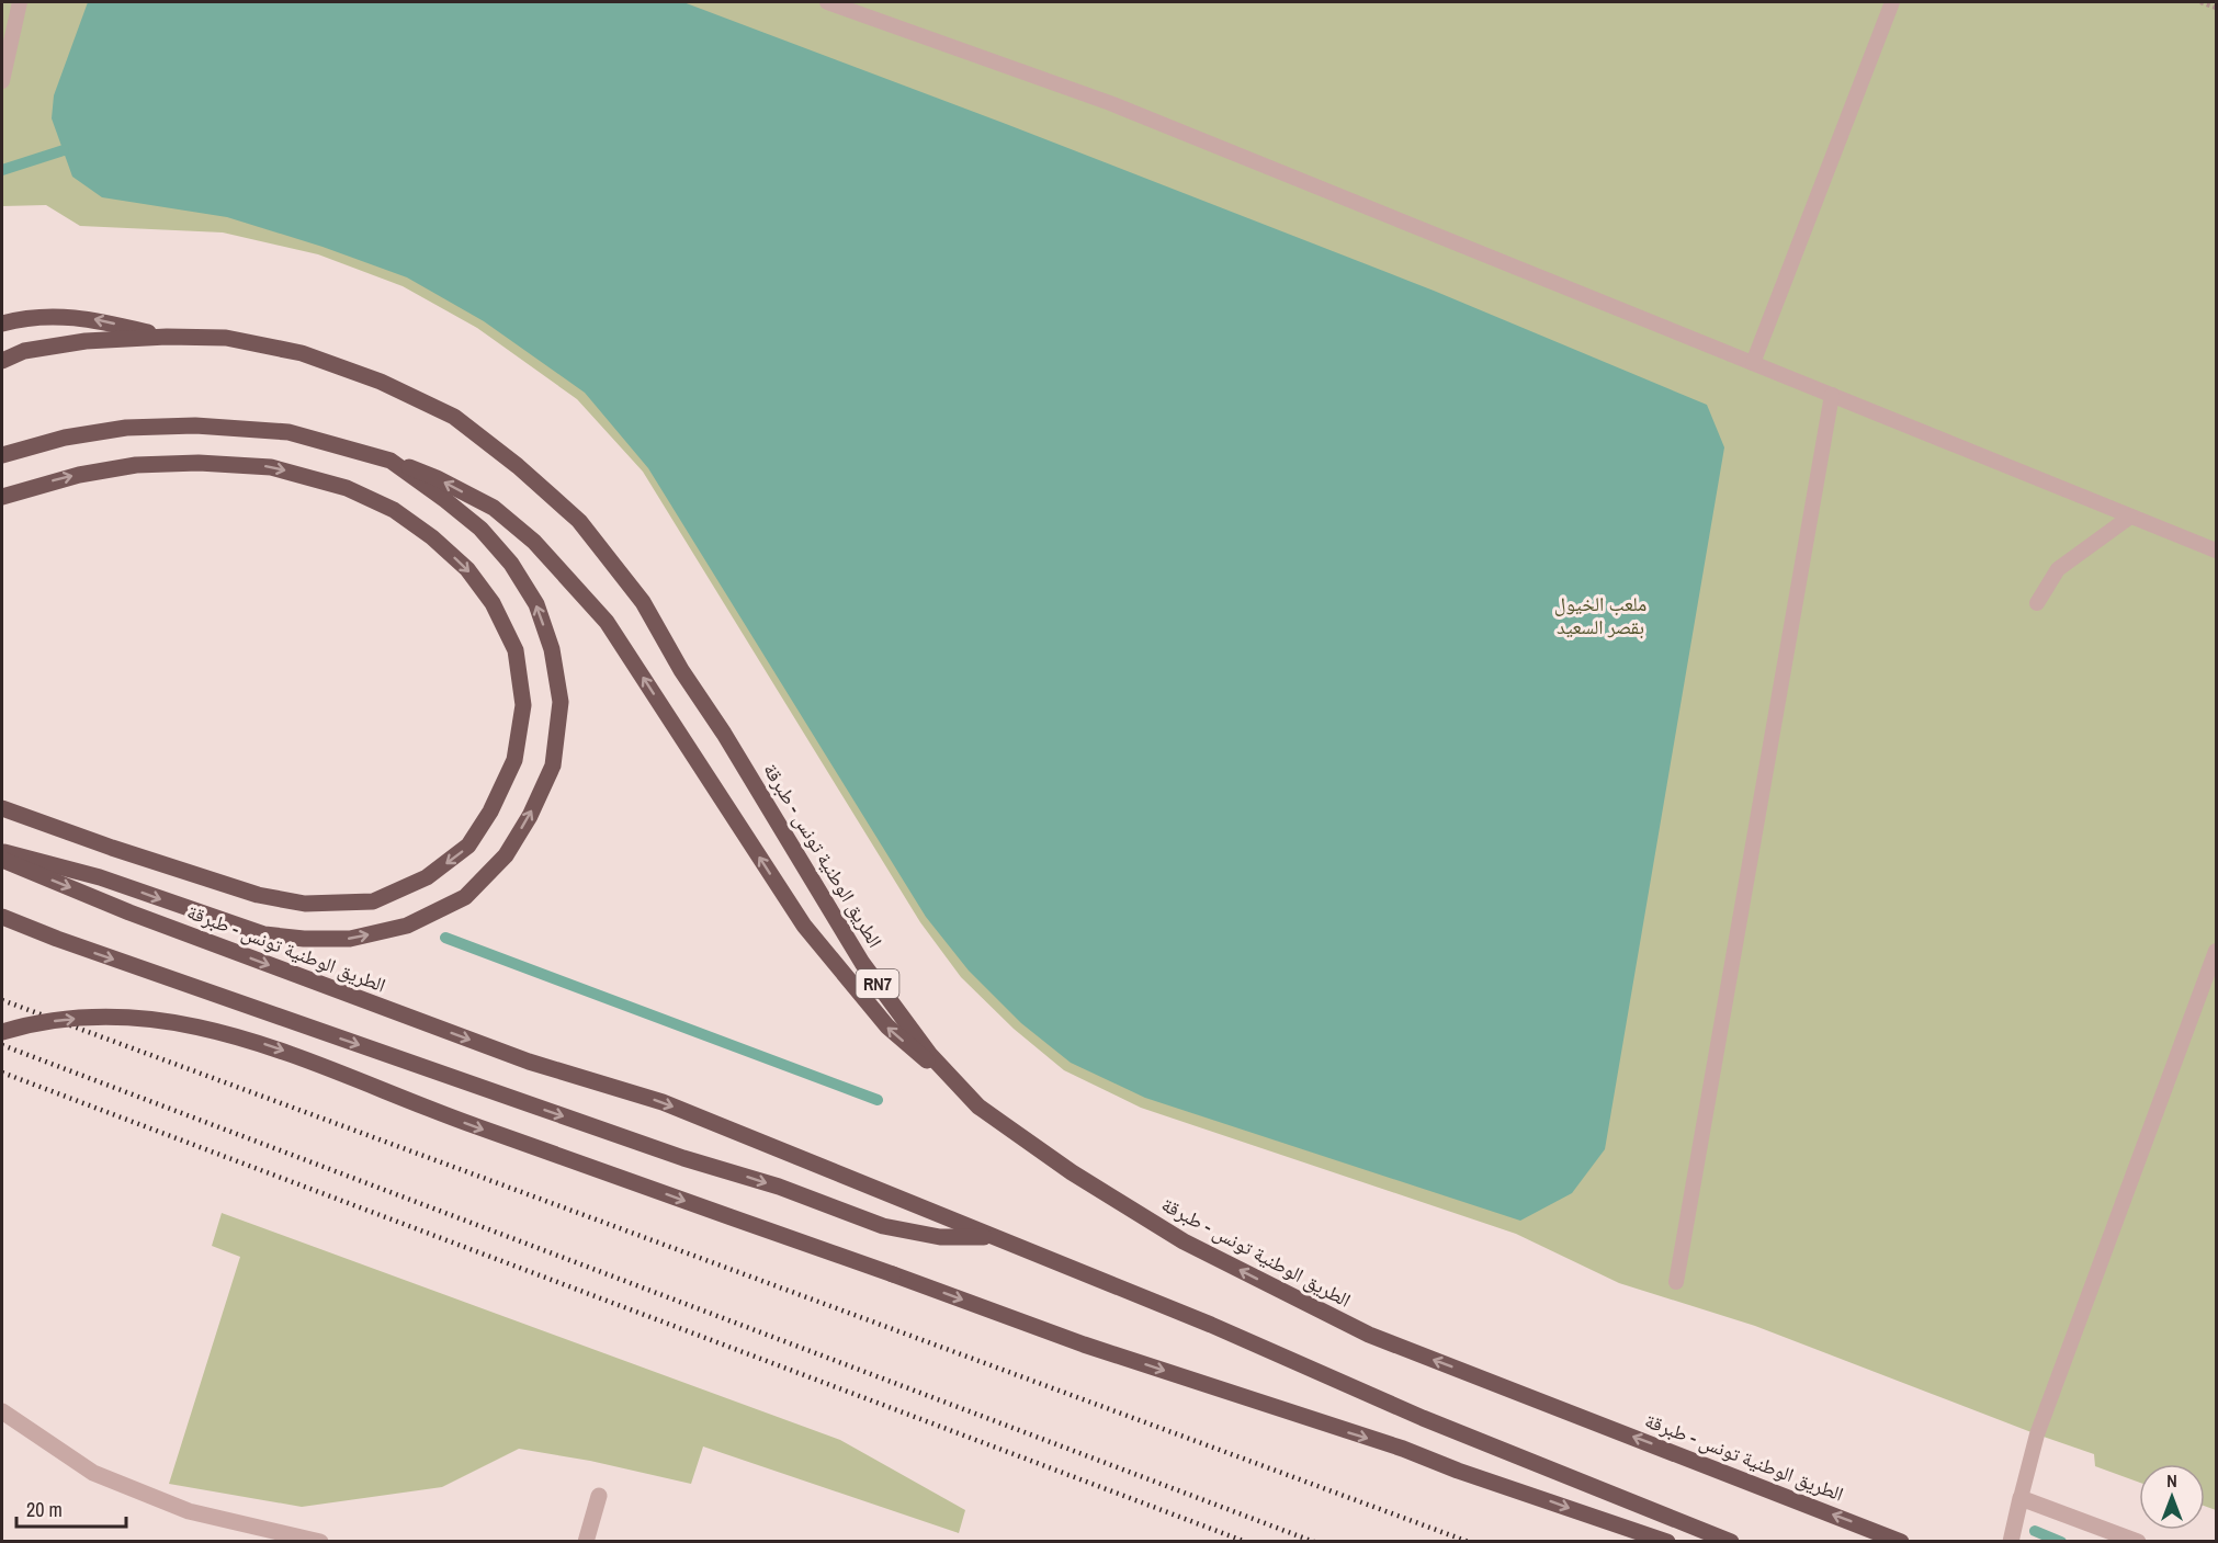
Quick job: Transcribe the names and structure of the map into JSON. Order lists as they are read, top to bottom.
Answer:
{
  "streets": {
    "main road": ["الطريق الوطنية تونس - طبرقة", "RN7"]
  },
  "parks": ["ملعب الخيول بقصر السعيد"],
  "scale_bar": "20 m",
  "north": "top"
}
